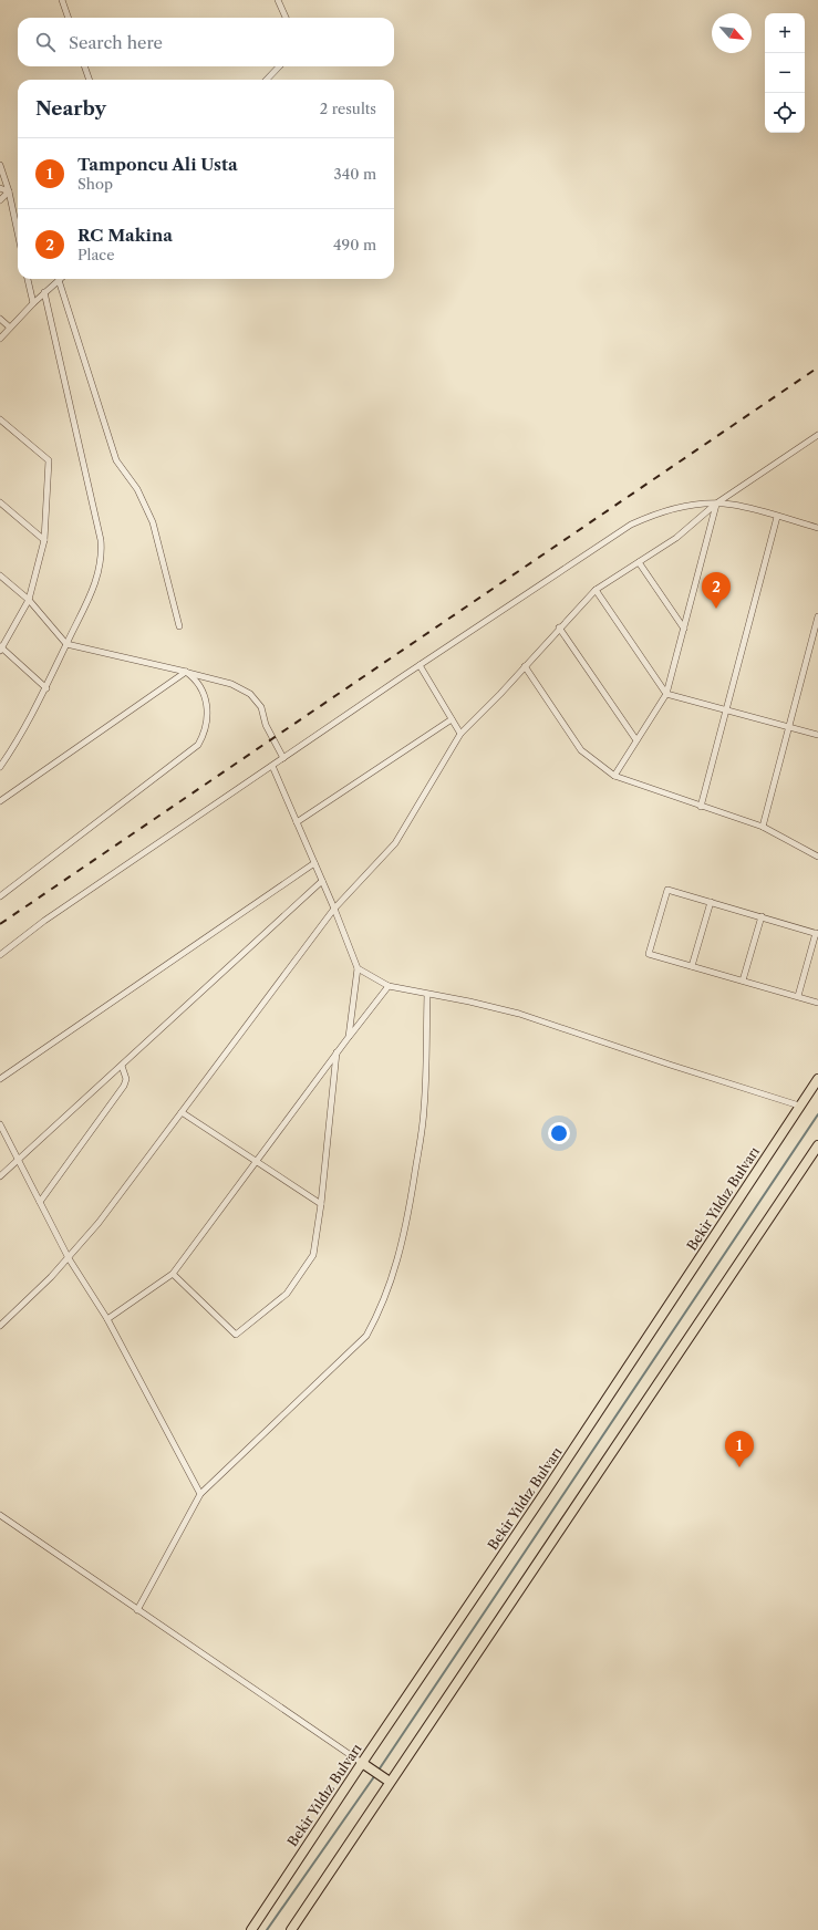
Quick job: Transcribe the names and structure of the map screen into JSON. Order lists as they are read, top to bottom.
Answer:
{
  "streets": {
    "main road": ["Bekir Yıldız Bulvarı"]
  },
  "north": "bottom right",
  "page": {
    "map_buttons": ["+", "−"],
    "search": "Search here",
    "heading": ["Nearby", "2 results"],
    "list": [
      {
        "mark": "1",
        "name": "Tamponcu Ali Usta",
        "note": "Shop",
        "value": "340 m"
      },
      {
        "mark": "2",
        "name": "RC Makina",
        "note": "Place",
        "value": "490 m"
      }
    ],
    "pins": ["2", "1"]
  }
}
